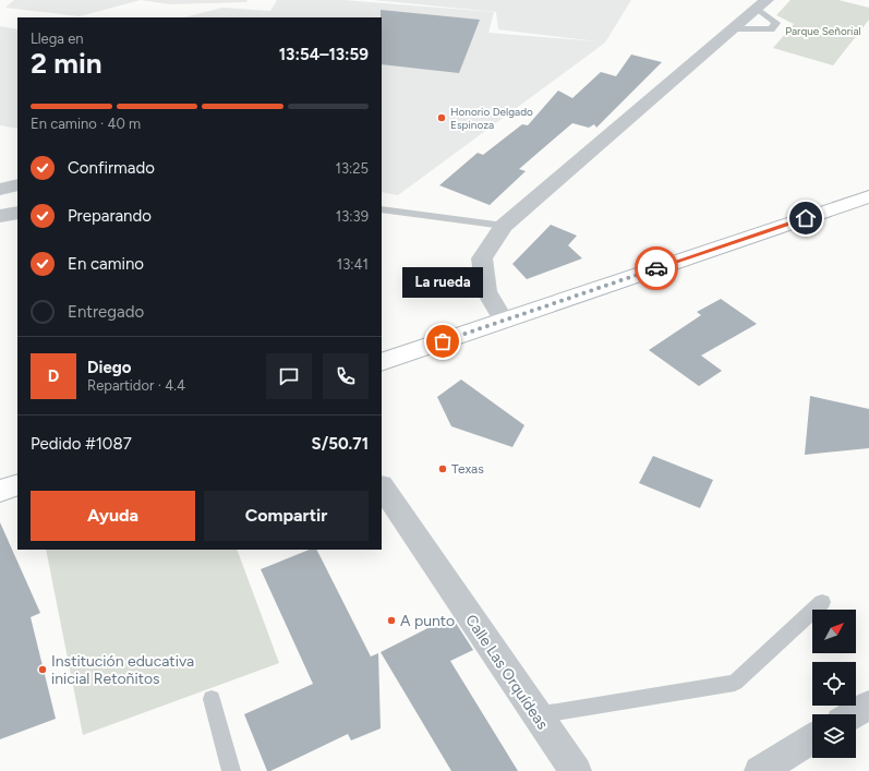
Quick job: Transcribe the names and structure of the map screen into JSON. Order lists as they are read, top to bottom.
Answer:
{
  "streets": {
    "street": ["Calle Las Orquídeas"]
  },
  "parks": ["Parque Señorial"],
  "places": [
    "Honorio Delgado Espinoza",
    "La rueda",
    "Texas",
    "A punto",
    "Institución educativa inicial Retoñitos"
  ],
  "north": "top right",
  "page": {
    "heading": ["2 min", "Llega en", "13:54–13:59"],
    "panel": [
      "Diego",
      "Repartidor · 4.4",
      "Pedido #1087",
      "S/50.71"
    ],
    "bar": "En camino · 40 m",
    "list": [
      ["Confirmado", "13:25"],
      ["Preparando", "13:39"],
      ["En camino", "13:41"],
      "Entregado"
    ],
    "bubble": "La rueda",
    "round": "D",
    "buttons": ["Ayuda", "Compartir"]
  }
}
